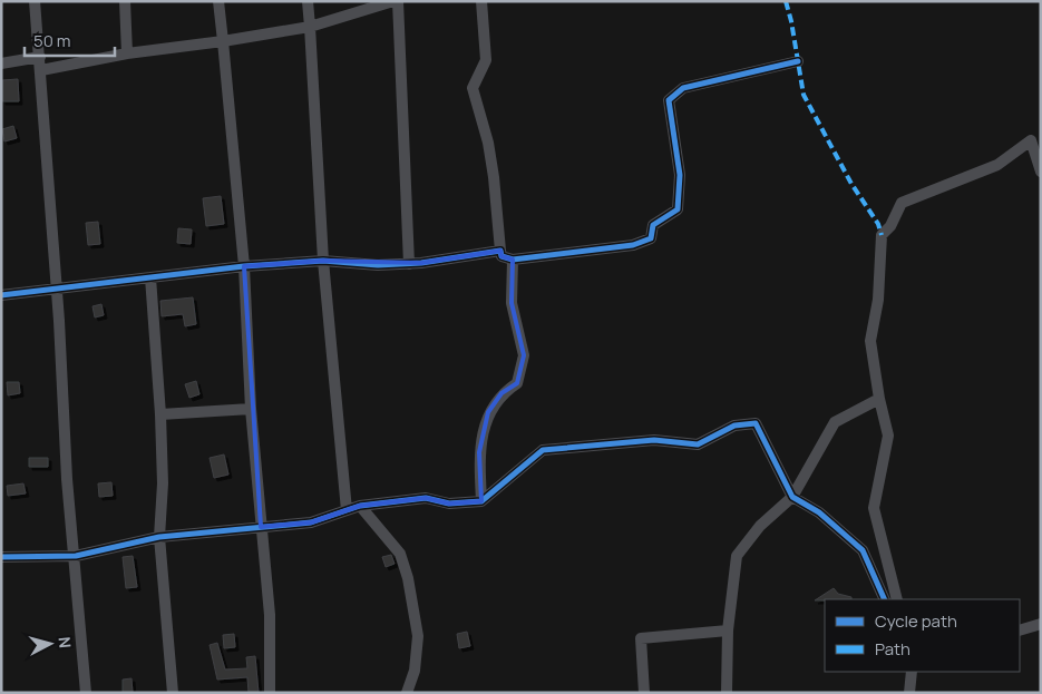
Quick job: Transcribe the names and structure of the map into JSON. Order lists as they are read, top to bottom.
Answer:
{
  "legend": ["Cycle path", "Path"],
  "scale_bar": "50 m",
  "north": "right"
}
